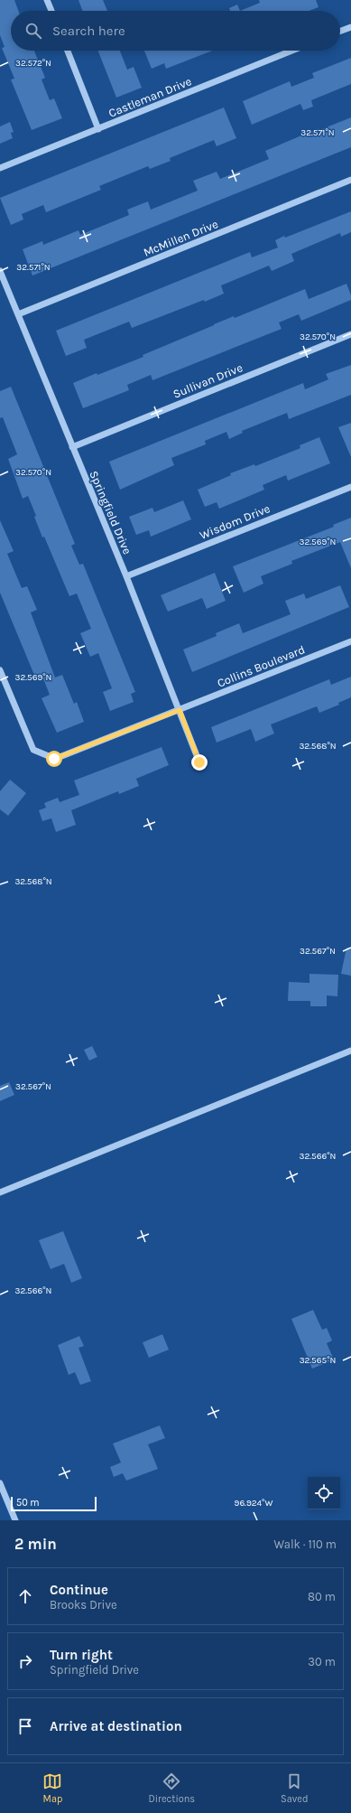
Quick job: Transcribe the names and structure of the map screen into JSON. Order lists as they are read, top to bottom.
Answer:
{
  "streets": {
    "street": [
      "Castleman Drive",
      "McMillen Drive",
      "Sullivan Drive",
      "Springfield Drive",
      "Wisdom Drive",
      "Collins Boulevard"
    ]
  },
  "crossings": [
    ["McMillen Drive", "Springfield Drive"],
    ["Sullivan Drive", "Springfield Drive"],
    ["Springfield Drive", "Wisdom Drive"],
    ["Springfield Drive", "Collins Boulevard"]
  ],
  "scale_bar": "50 m",
  "page": {
    "search": "Search here",
    "scale": "50 m",
    "heading": ["2 min", "Walk · 110 m"],
    "list": [
      ["Continue", "Brooks Drive", "80 m"],
      ["Turn right", "Springfield Drive", "30 m"],
      "Arrive at destination"
    ],
    "nav": ["Map", "Directions", "Saved"]
  },
  "coordinates": [
    "32.572°N",
    "32.571°N",
    "32.570°N",
    "32.569°N",
    "32.568°N",
    "32.567°N",
    "32.566°N",
    "32.565°N",
    "96.924°W"
  ]
}
